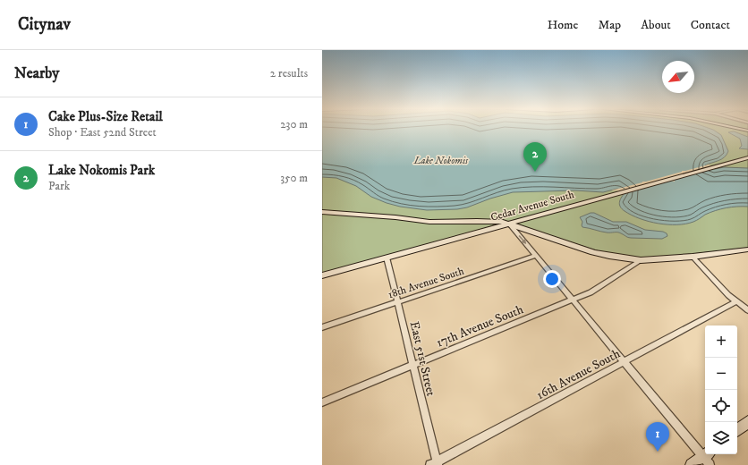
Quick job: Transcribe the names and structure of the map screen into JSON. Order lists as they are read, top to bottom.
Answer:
{
  "streets": {
    "street": [
      "Cedar Avenue South",
      "18th Avenue South",
      "17th Avenue South",
      "East 51st Street",
      "16th Avenue South"
    ]
  },
  "crossings": [
    ["Cedar Avenue South", "East 51st Street"],
    ["18th Avenue South", "East 51st Street"],
    ["17th Avenue South", "East 51st Street"],
    ["East 51st Street", "16th Avenue South"]
  ],
  "water": ["Lake Nokomis"],
  "north": "bottom left",
  "page": {
    "header": "Citynav",
    "nav": [
      "Home",
      "Map",
      "About",
      "Contact"
    ],
    "heading": ["Nearby", "2 results"],
    "list": [
      {
        "mark": "1",
        "name": "Cake Plus-Size Retail",
        "note": "Shop · East 52nd Street",
        "value": "230 m"
      },
      {
        "mark": "2",
        "name": "Lake Nokomis Park",
        "note": "Park",
        "value": "350 m"
      }
    ],
    "pins": ["2", "1"],
    "map_buttons": ["+", "−"]
  }
}
